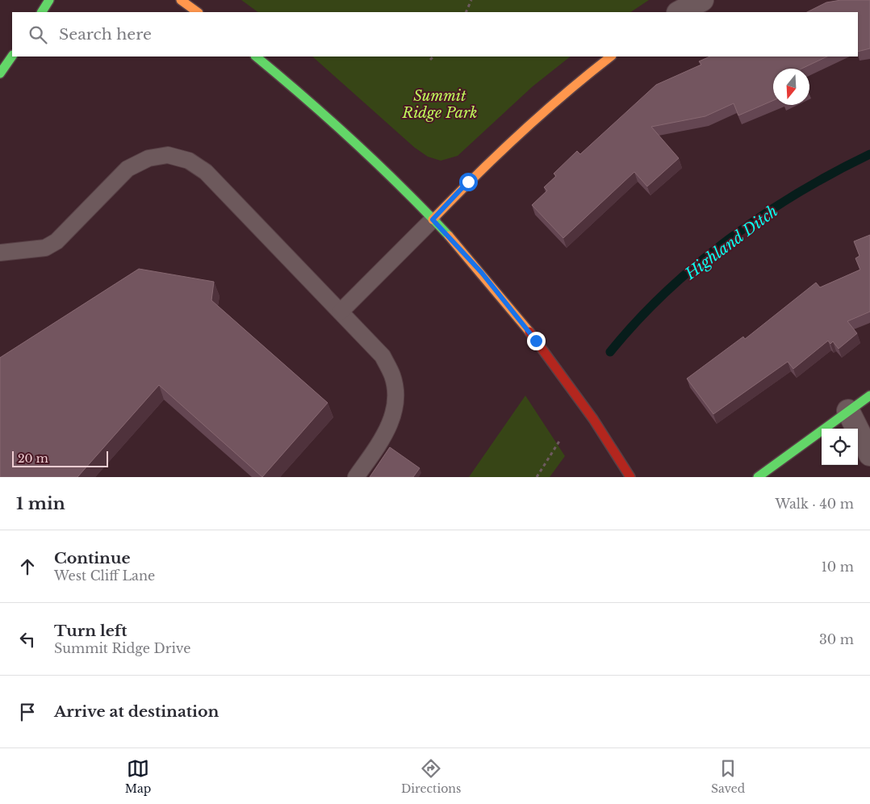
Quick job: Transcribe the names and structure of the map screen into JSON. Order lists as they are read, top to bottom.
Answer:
{
  "water": ["Highland Ditch"],
  "parks": ["Summit Ridge Park"],
  "scale_bar": "20 m",
  "north": "bottom",
  "page": {
    "search": "Search here",
    "scale": "20 m",
    "heading": ["1 min", "Walk · 40 m"],
    "list": [
      ["Continue", "West Cliff Lane", "10 m"],
      ["Turn left", "Summit Ridge Drive", "30 m"],
      "Arrive at destination"
    ],
    "nav": ["Map", "Directions", "Saved"]
  }
}
